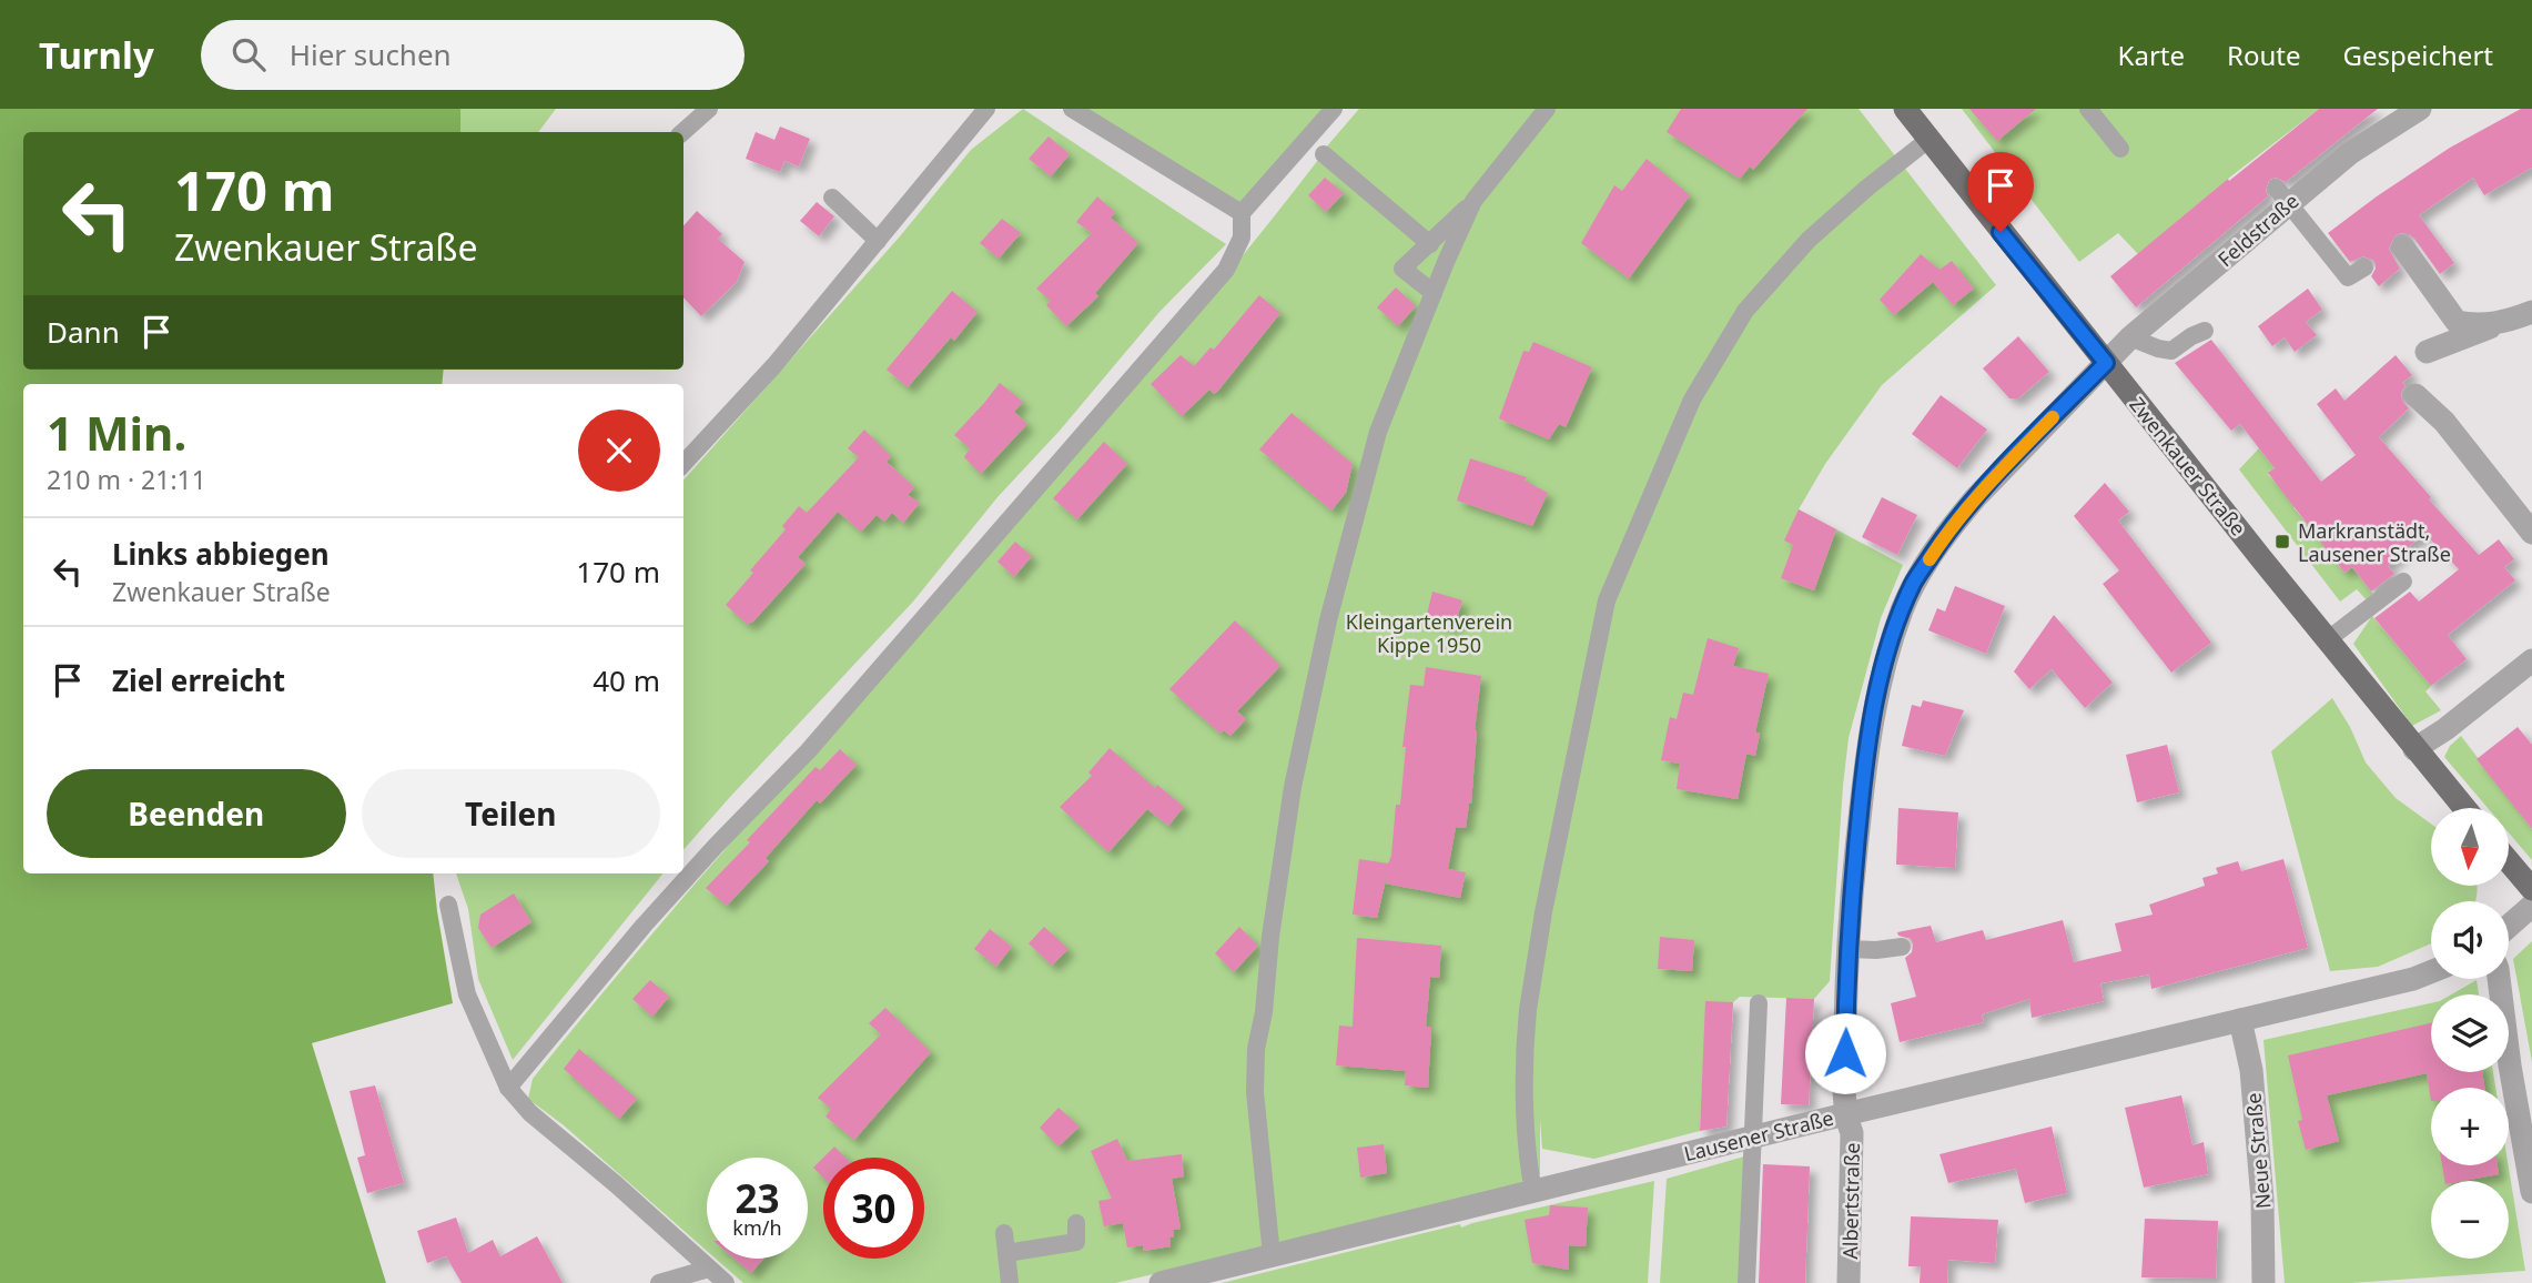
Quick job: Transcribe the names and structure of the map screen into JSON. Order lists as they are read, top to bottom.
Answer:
{
  "streets": {
    "main road": ["Zwenkauer Straße"],
    "street": [
      "Feldstraße",
      "Lausener Straße",
      "Neue Straße",
      "Albertstraße"
    ]
  },
  "crossings": [
    ["Feldstraße", "Zwenkauer Straße"],
    ["Feldstraße", "Albertstraße"],
    ["Zwenkauer Straße", "Albertstraße"],
    ["Lausener Straße", "Neue Straße"],
    ["Lausener Straße", "Albertstraße"]
  ],
  "parks": ["Kleingartenverein Kippe 1950"],
  "places": {
    "transit": ["Markranstädt, Lausener Straße"]
  },
  "north": "bottom",
  "page": {
    "header": "Turnly",
    "search": "Hier suchen",
    "nav": ["Karte", "Route", "Gespeichert"],
    "turn": ["170 m", "Zwenkauer Straße"],
    "then": "Dann",
    "heading": ["1 Min.", "210 m · 21:11"],
    "list": [
      {
        "name": "Links abbiegen",
        "note": "Zwenkauer Straße",
        "value": "170 m"
      },
      {
        "name": "Ziel erreicht",
        "value": "40 m"
      }
    ],
    "buttons": ["Beenden", "Teilen"],
    "map_buttons": ["+", "−"],
    "speed": "23 km/h",
    "limit": "30"
  }
}
